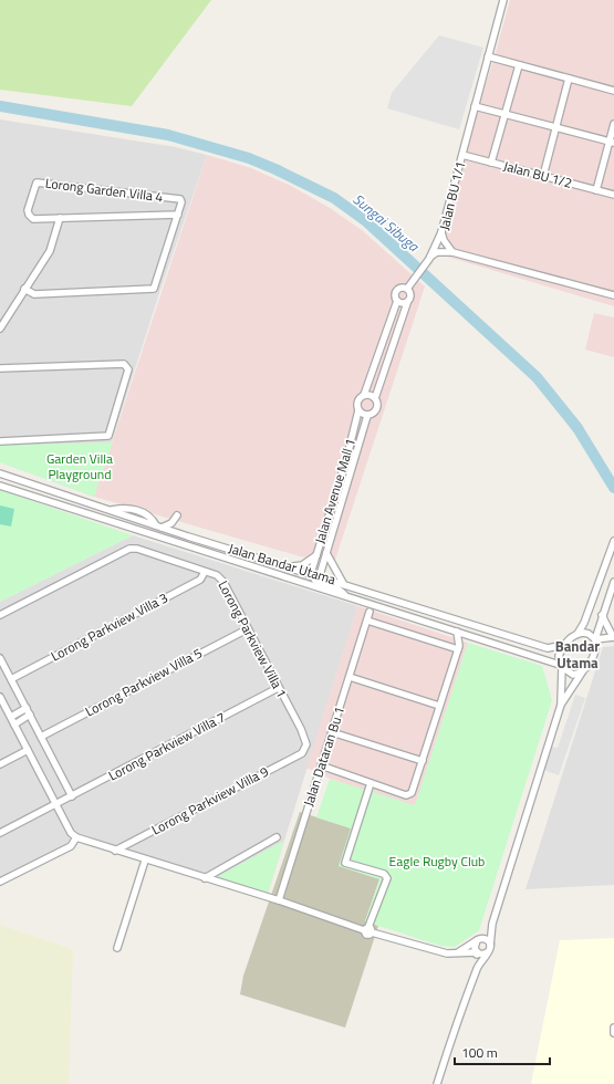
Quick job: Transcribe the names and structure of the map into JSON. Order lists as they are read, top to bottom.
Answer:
{
  "streets": {
    "street": [
      "Jalan BU 1/2",
      "Lorong Garden Villa 4",
      "Jalan BU 1/1",
      "Jalan Avenue Mall 1",
      "Jalan Bandar Utama",
      "Lorong Parkview Villa 3",
      "Lorong Parkview Villa 1",
      "Lorong Parkview Villa 5",
      "Lorong Parkview Villa 7",
      "Jalan Dataran Bu 1",
      "Lorong Parkview Villa 9"
    ]
  },
  "crossings": [
    ["Jalan BU 1/2", "Jalan BU 1/1"],
    ["Jalan Avenue Mall 1", "Jalan Bandar Utama"],
    ["Lorong Parkview Villa 3", "Lorong Parkview Villa 1"],
    ["Lorong Parkview Villa 1", "Lorong Parkview Villa 5"],
    ["Lorong Parkview Villa 1", "Lorong Parkview Villa 7"],
    ["Lorong Parkview Villa 1", "Lorong Parkview Villa 9"]
  ],
  "districts": ["Bandar Utama"],
  "water": ["Sungai Sibuga"],
  "parks": ["Garden Villa Playground", "Eagle Rugby Club"],
  "scale_bar": "100 m"
}
